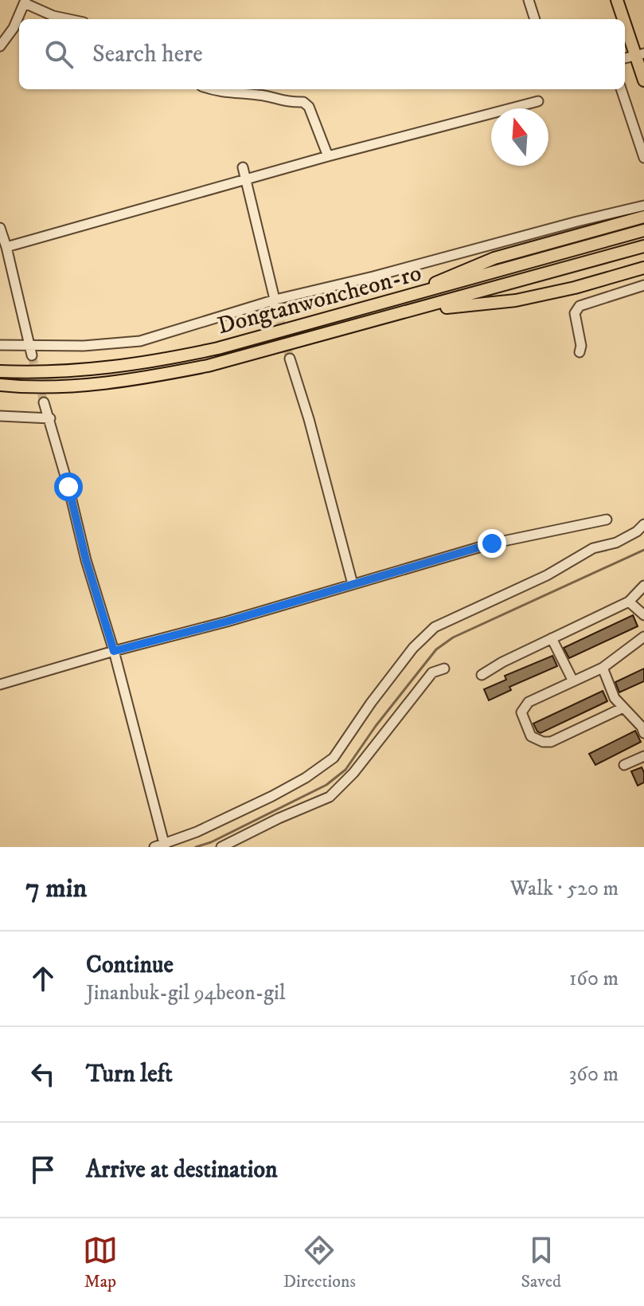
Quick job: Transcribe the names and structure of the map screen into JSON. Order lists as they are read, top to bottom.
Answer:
{
  "streets": {
    "main road": ["Dongtanwoncheon-ro"]
  },
  "north": "top",
  "page": {
    "search": "Search here",
    "heading": ["7 min", "Walk · 520 m"],
    "list": [
      ["Continue", "Jinanbuk-gil 94beon-gil", "160 m"],
      ["Turn left", "360 m"],
      "Arrive at destination"
    ],
    "nav": ["Map", "Directions", "Saved"]
  }
}
